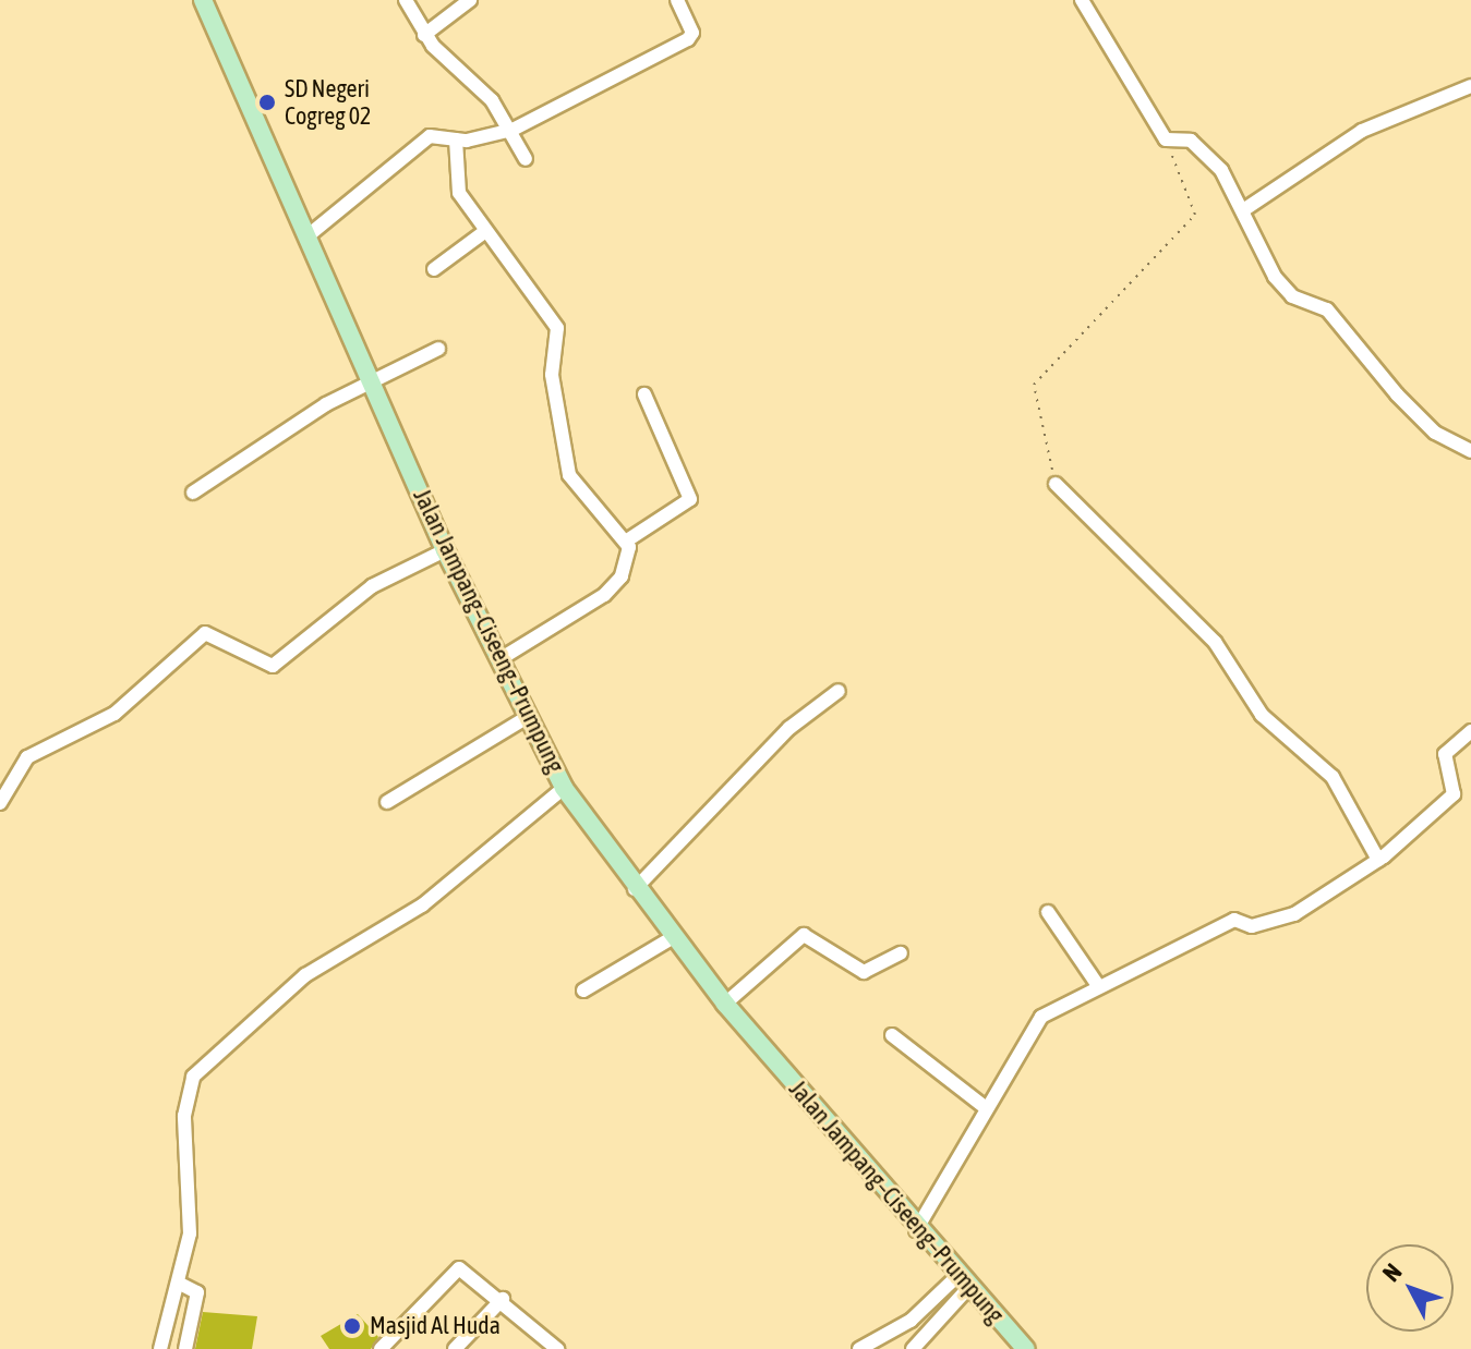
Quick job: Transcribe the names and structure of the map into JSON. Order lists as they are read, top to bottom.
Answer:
{
  "streets": {
    "main road": ["Jalan Jampang–Ciseeng–Prumpung"]
  },
  "places": ["SD Negeri Cogreg 02", "Masjid Al Huda"],
  "north": "top left"
}
